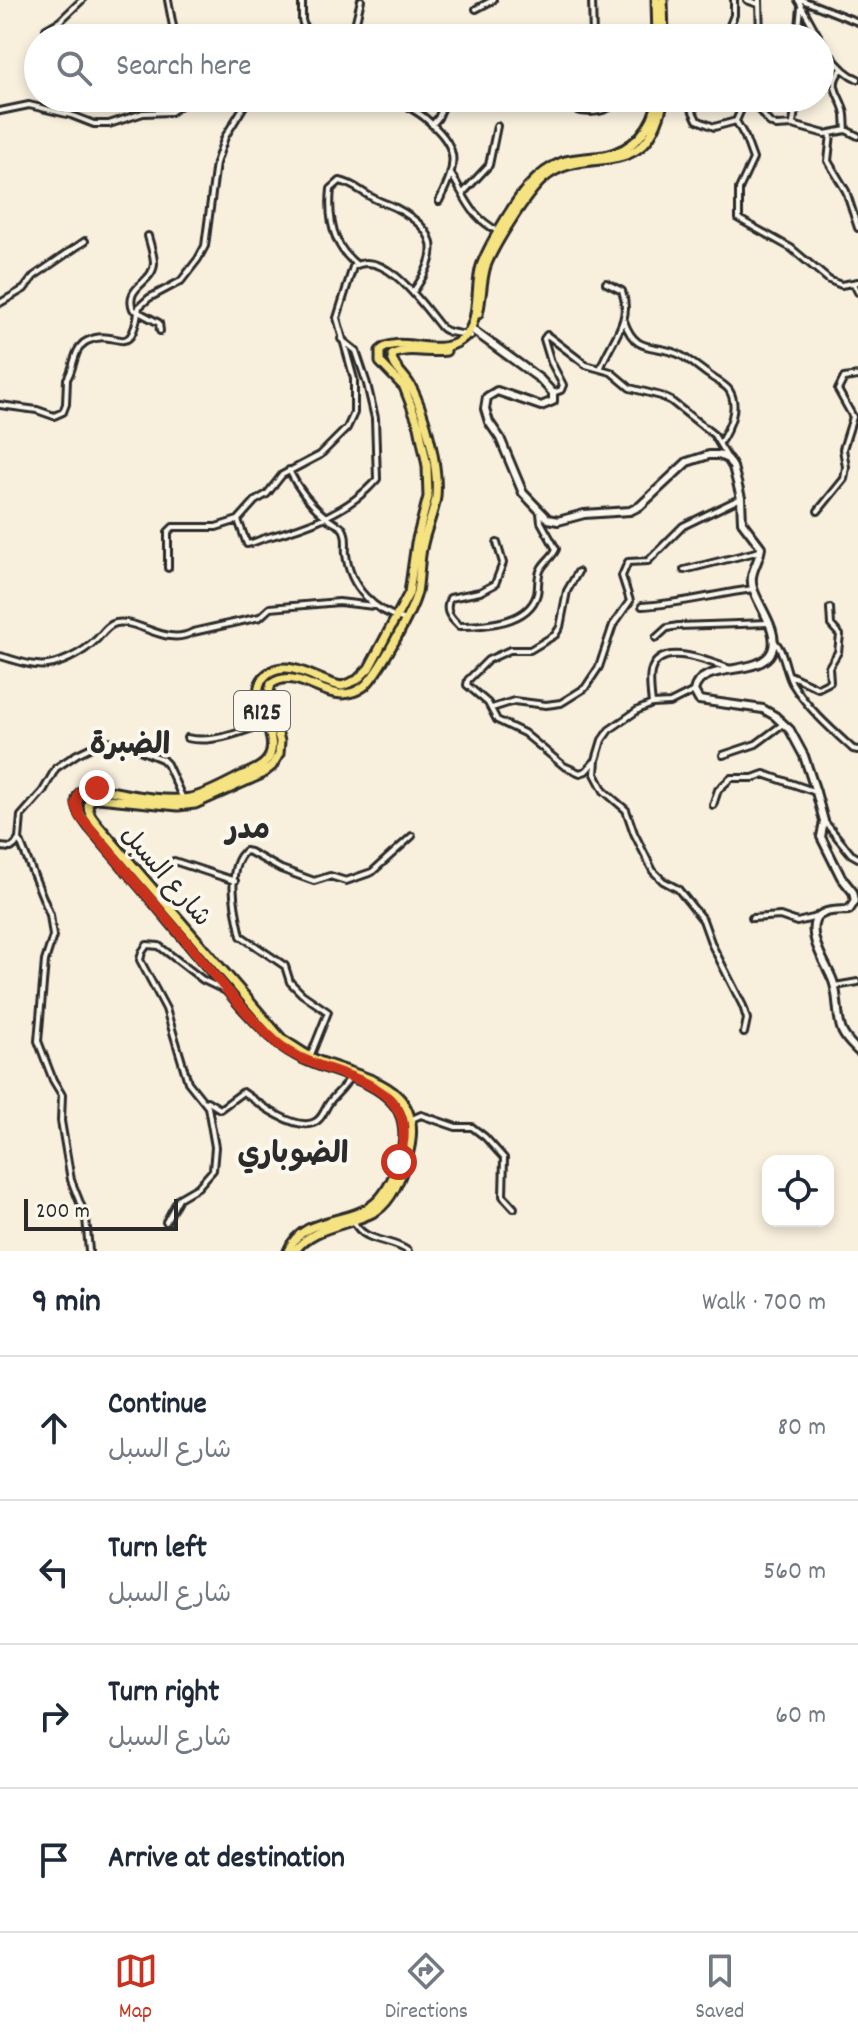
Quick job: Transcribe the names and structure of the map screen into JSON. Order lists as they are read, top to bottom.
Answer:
{
  "streets": {
    "main road": ["R125", "شارع السبل"]
  },
  "districts": ["الضبرة", "مدر", "الضوباري"],
  "scale_bar": "200 m",
  "page": {
    "search": "Search here",
    "scale": "200 m",
    "heading": ["9 min", "Walk · 700 m"],
    "list": [
      ["Continue", "شارع السبل", "80 m"],
      ["Turn left", "شارع السبل", "560 m"],
      ["Turn right", "شارع السبل", "60 m"],
      "Arrive at destination"
    ],
    "nav": ["Map", "Directions", "Saved"]
  }
}
